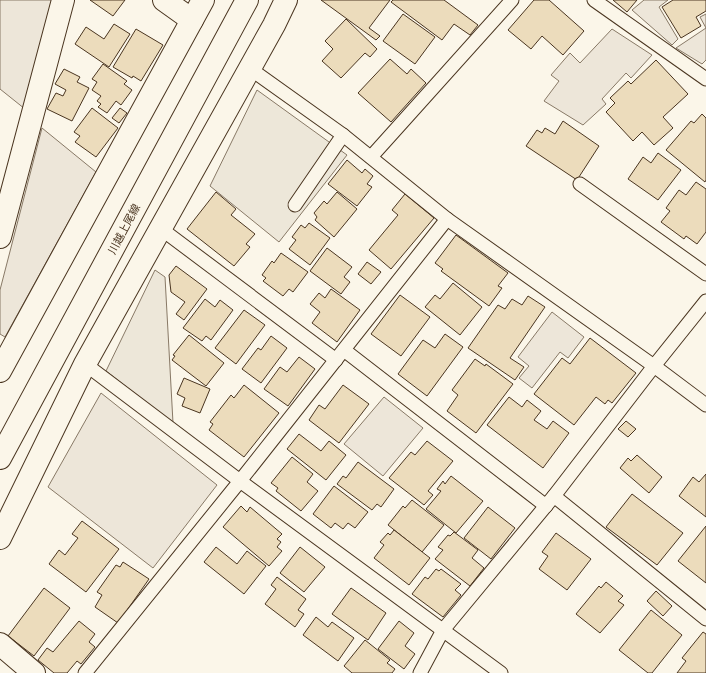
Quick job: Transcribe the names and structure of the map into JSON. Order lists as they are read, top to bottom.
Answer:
{
  "streets": {
    "street": ["川越上尾線"]
  }
}
